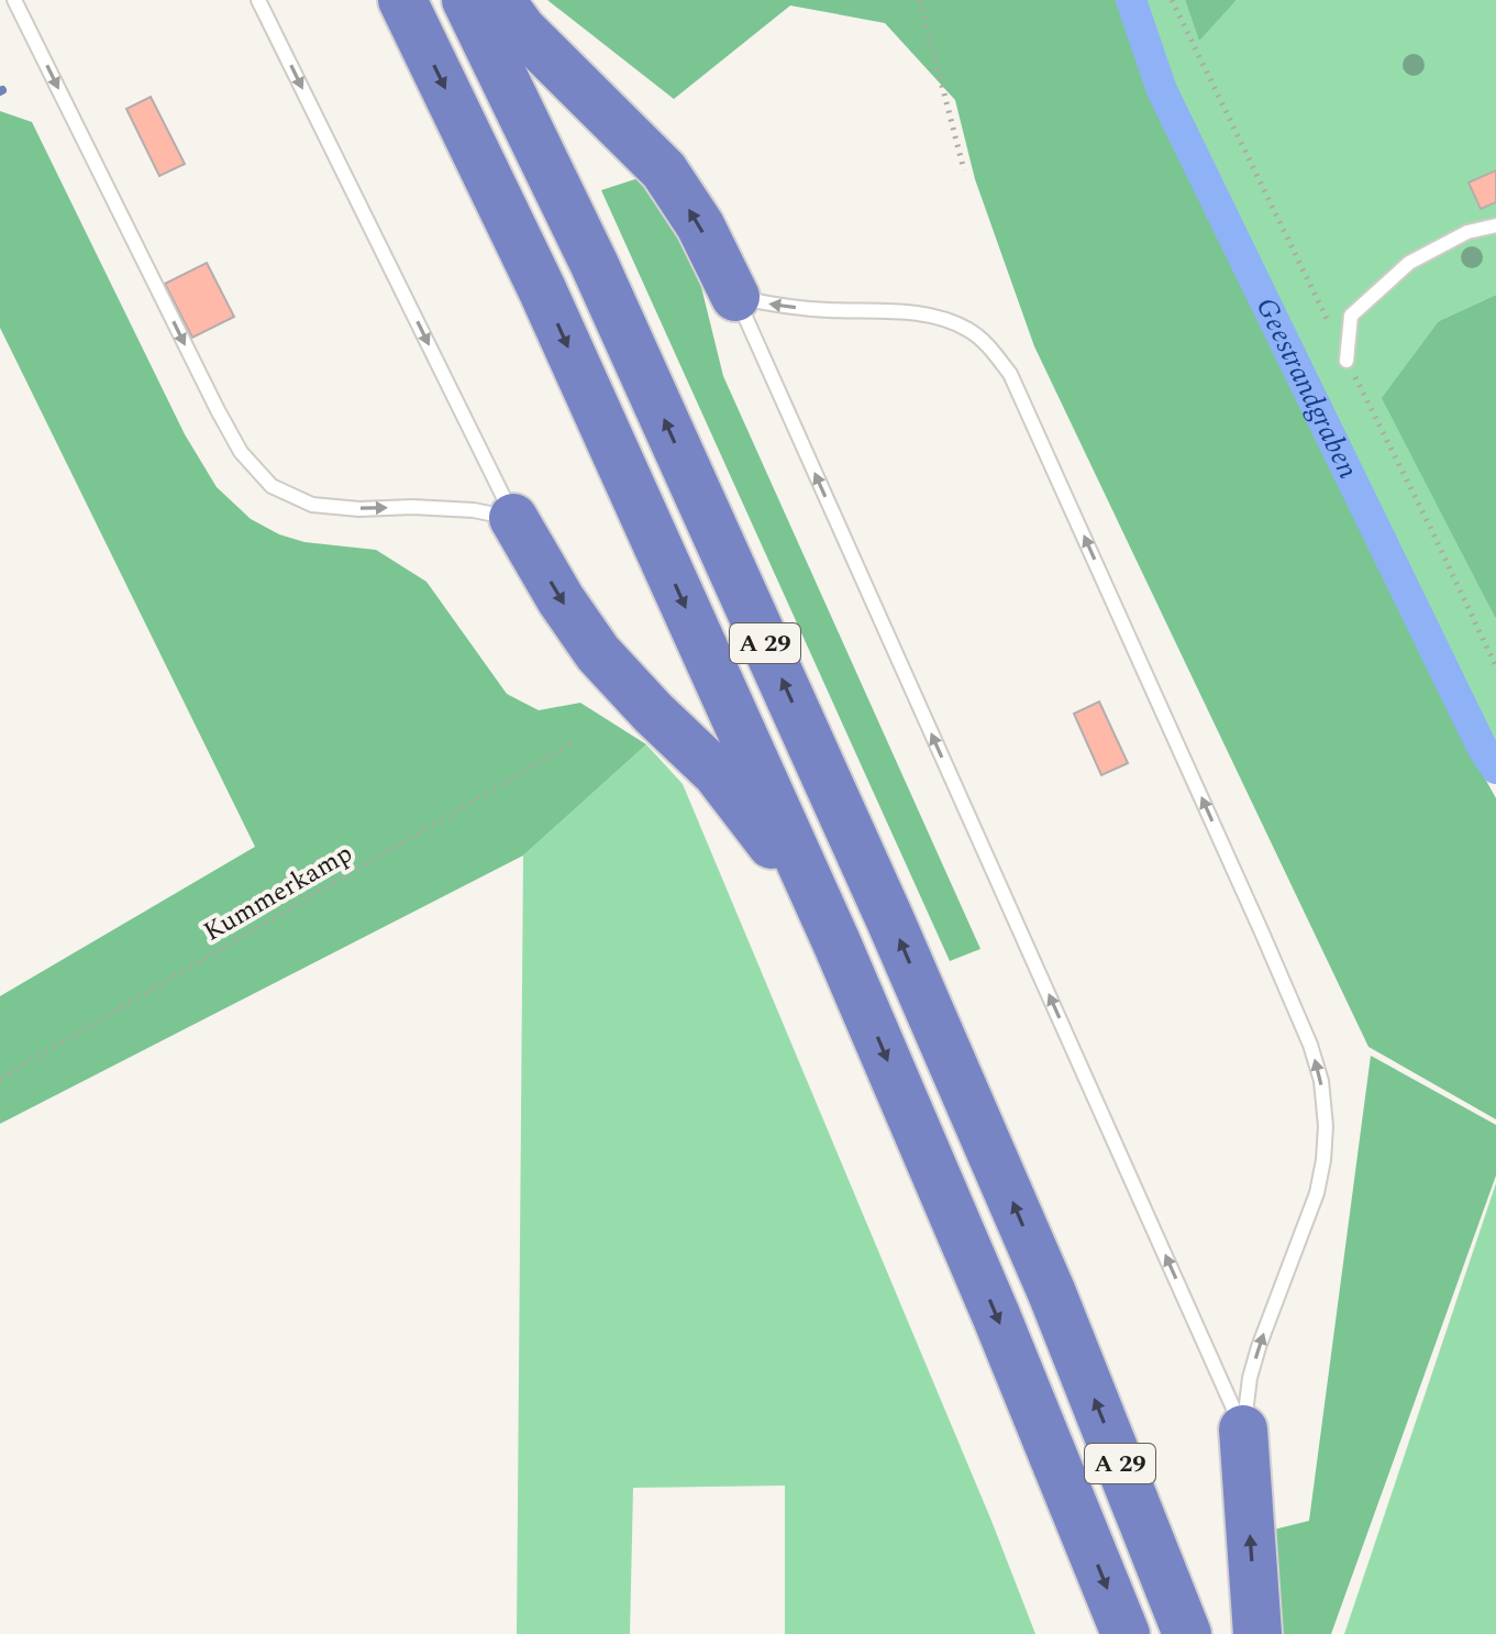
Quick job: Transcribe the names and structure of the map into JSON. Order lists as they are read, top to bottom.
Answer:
{
  "streets": {
    "highway": ["A 29"],
    "path": ["Kummerkamp"]
  },
  "water": ["Geestrandgraben"]
}
